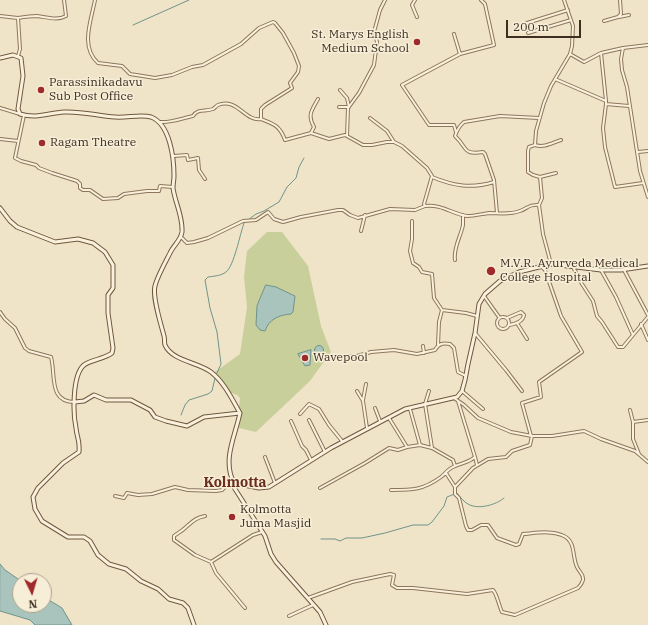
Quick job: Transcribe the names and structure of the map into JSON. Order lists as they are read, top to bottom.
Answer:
{
  "districts": ["Kolmotta"],
  "places": [
    "St. Marys English Medium School",
    "Parassinikadavu Sub Post Office",
    "Ragam Theatre",
    "M.V.R. Ayurveda Medical College Hospital",
    "Wavepool",
    "Kolmotta Juma Masjid"
  ],
  "scale_bar": "200 m",
  "north": "bottom"
}
